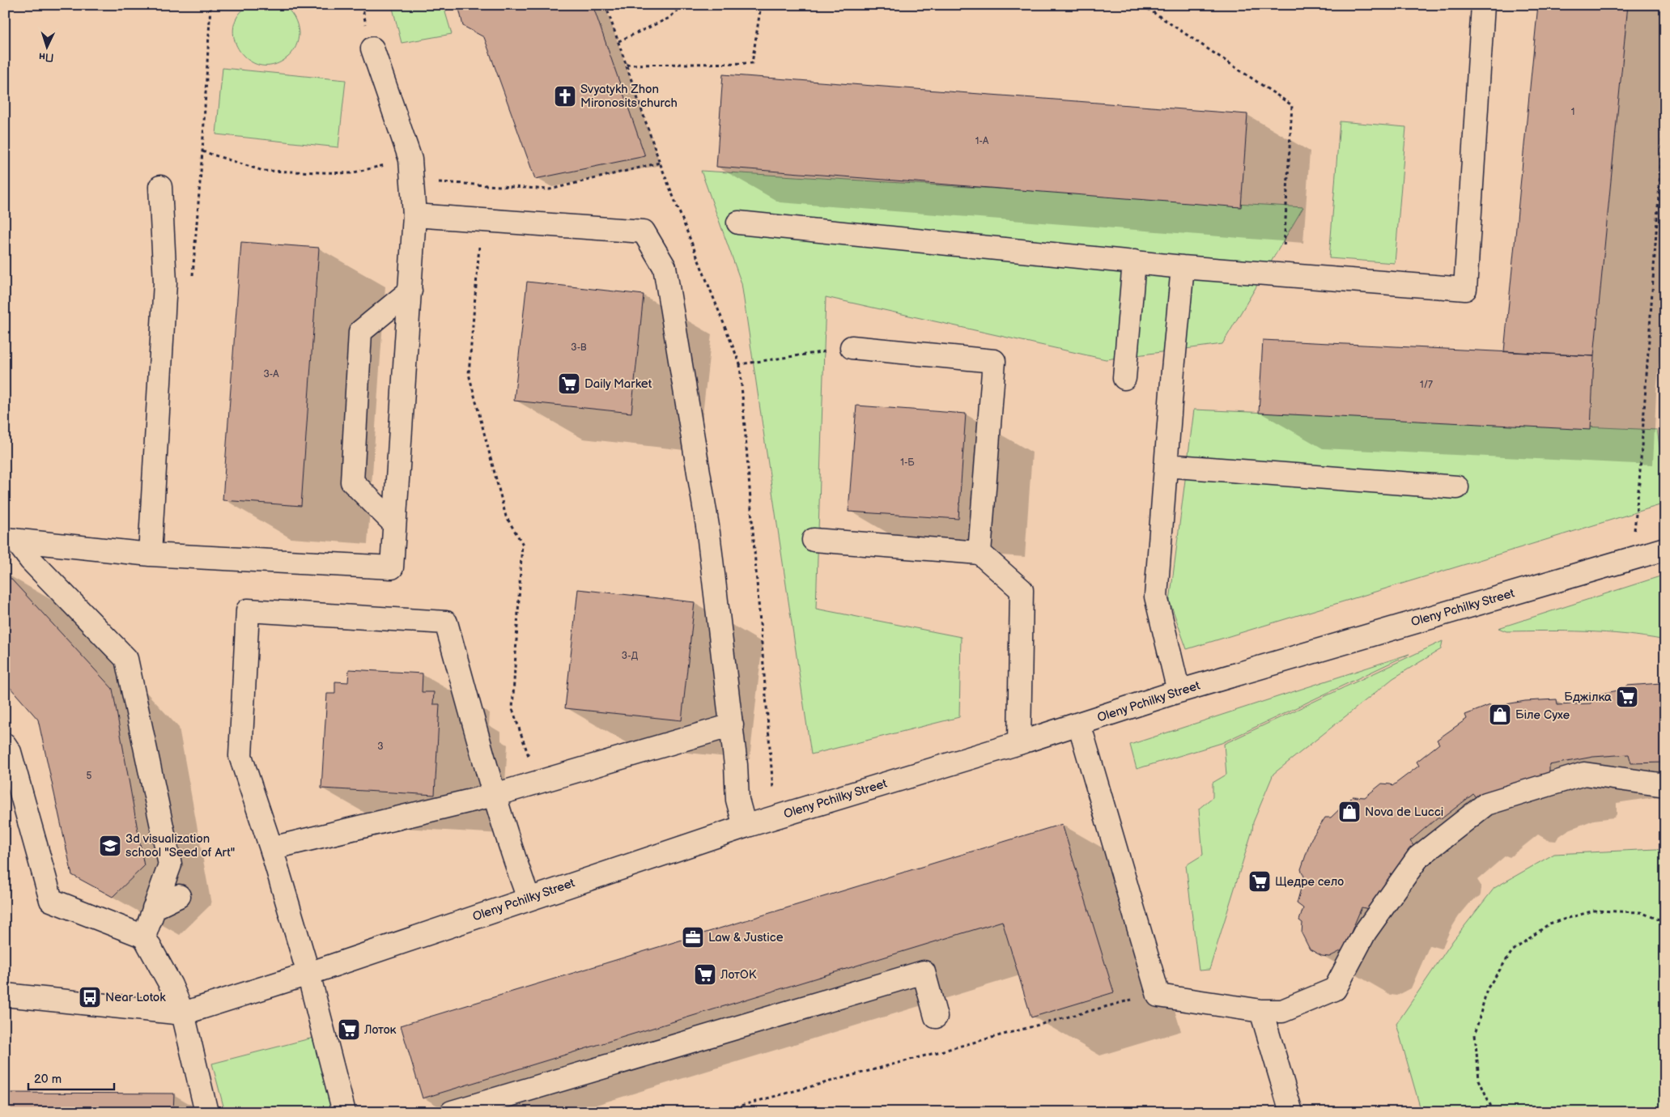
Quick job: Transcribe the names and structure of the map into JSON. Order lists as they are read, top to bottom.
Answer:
{
  "streets": {
    "street": ["Oleny Pchilky Street"]
  },
  "places": {
    "church": ["Svyatykh Zhon Mironosits church"],
    "supermarket": [
      "Daily Market",
      "Бджілка",
      "Щедре село",
      "ЛотОК",
      "Лоток"
    ],
    "shop": ["Біле Сухе", "Nova de Lucci"],
    "school or university": ["3d visualization school \"Seed of Art\""],
    "office": ["Law & Justice"],
    "bus stop": ["Near Lotok"]
  },
  "house_numbers": [
    "1",
    "1-А",
    "3-В",
    "3-А",
    "1/7",
    "1-Б",
    "3-Д",
    "3",
    "5"
  ],
  "scale_bar": "20 m",
  "north": "bottom"
}
